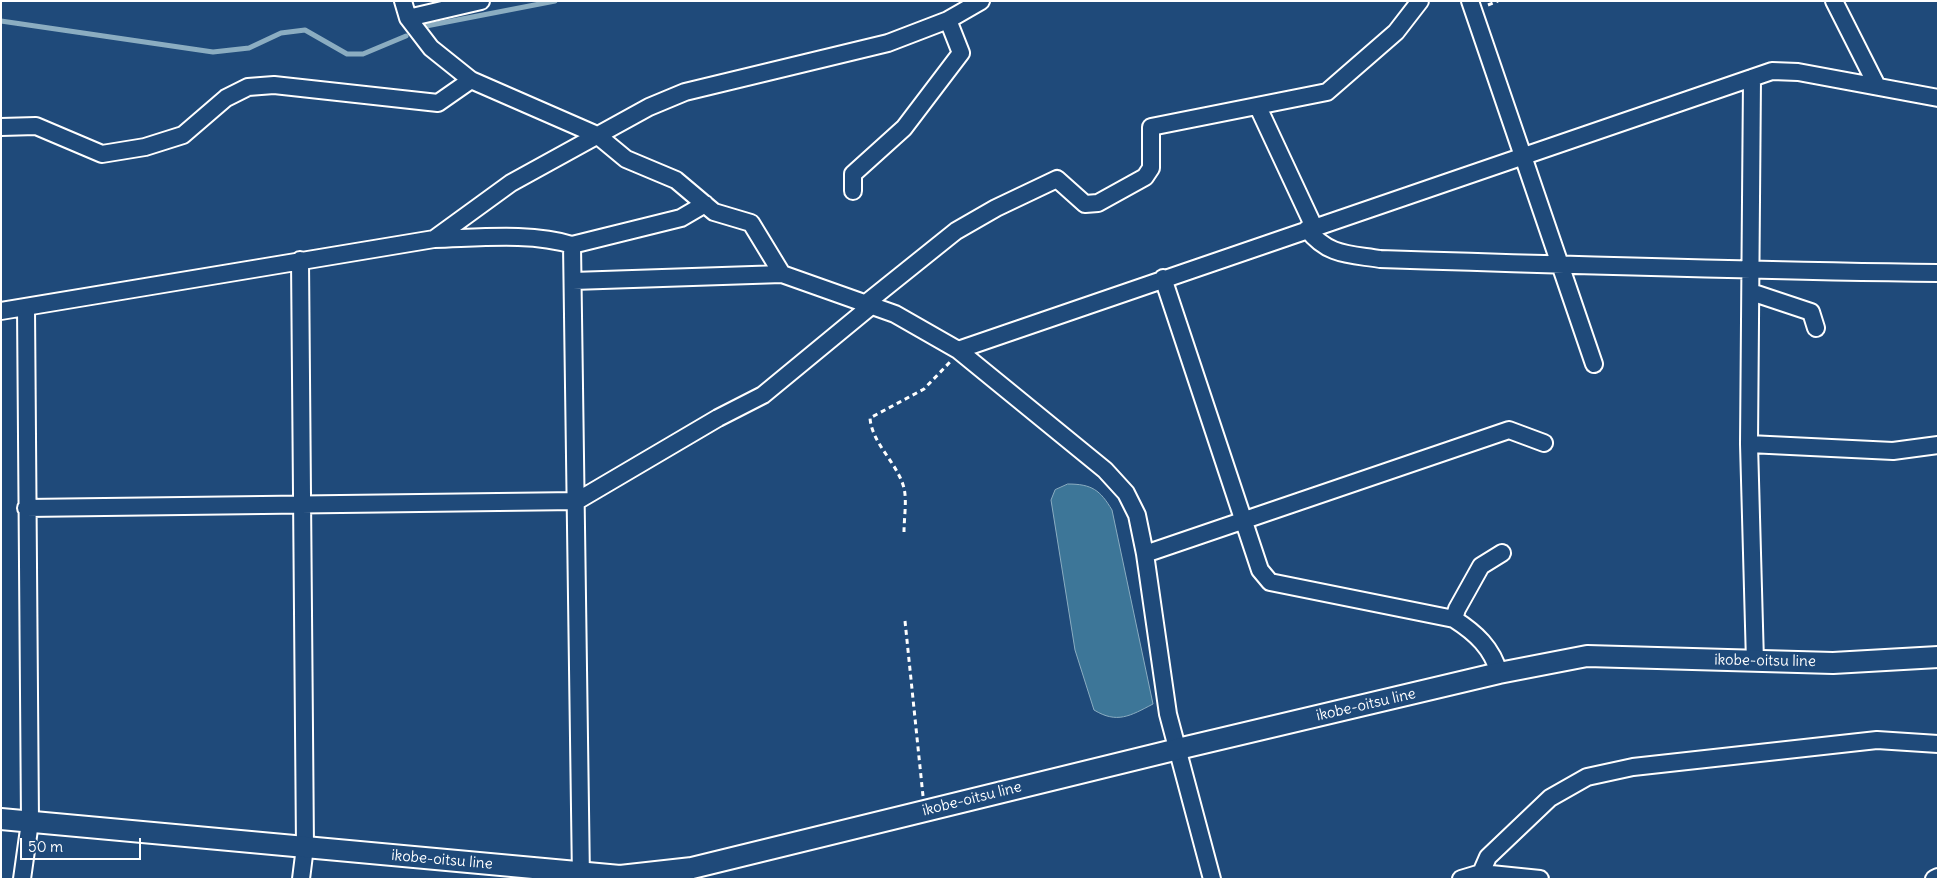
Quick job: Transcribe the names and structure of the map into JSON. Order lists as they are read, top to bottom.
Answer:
{
  "streets": {
    "main road": ["ikobe-oitsu line"]
  },
  "scale_bar": "50 m"
}
